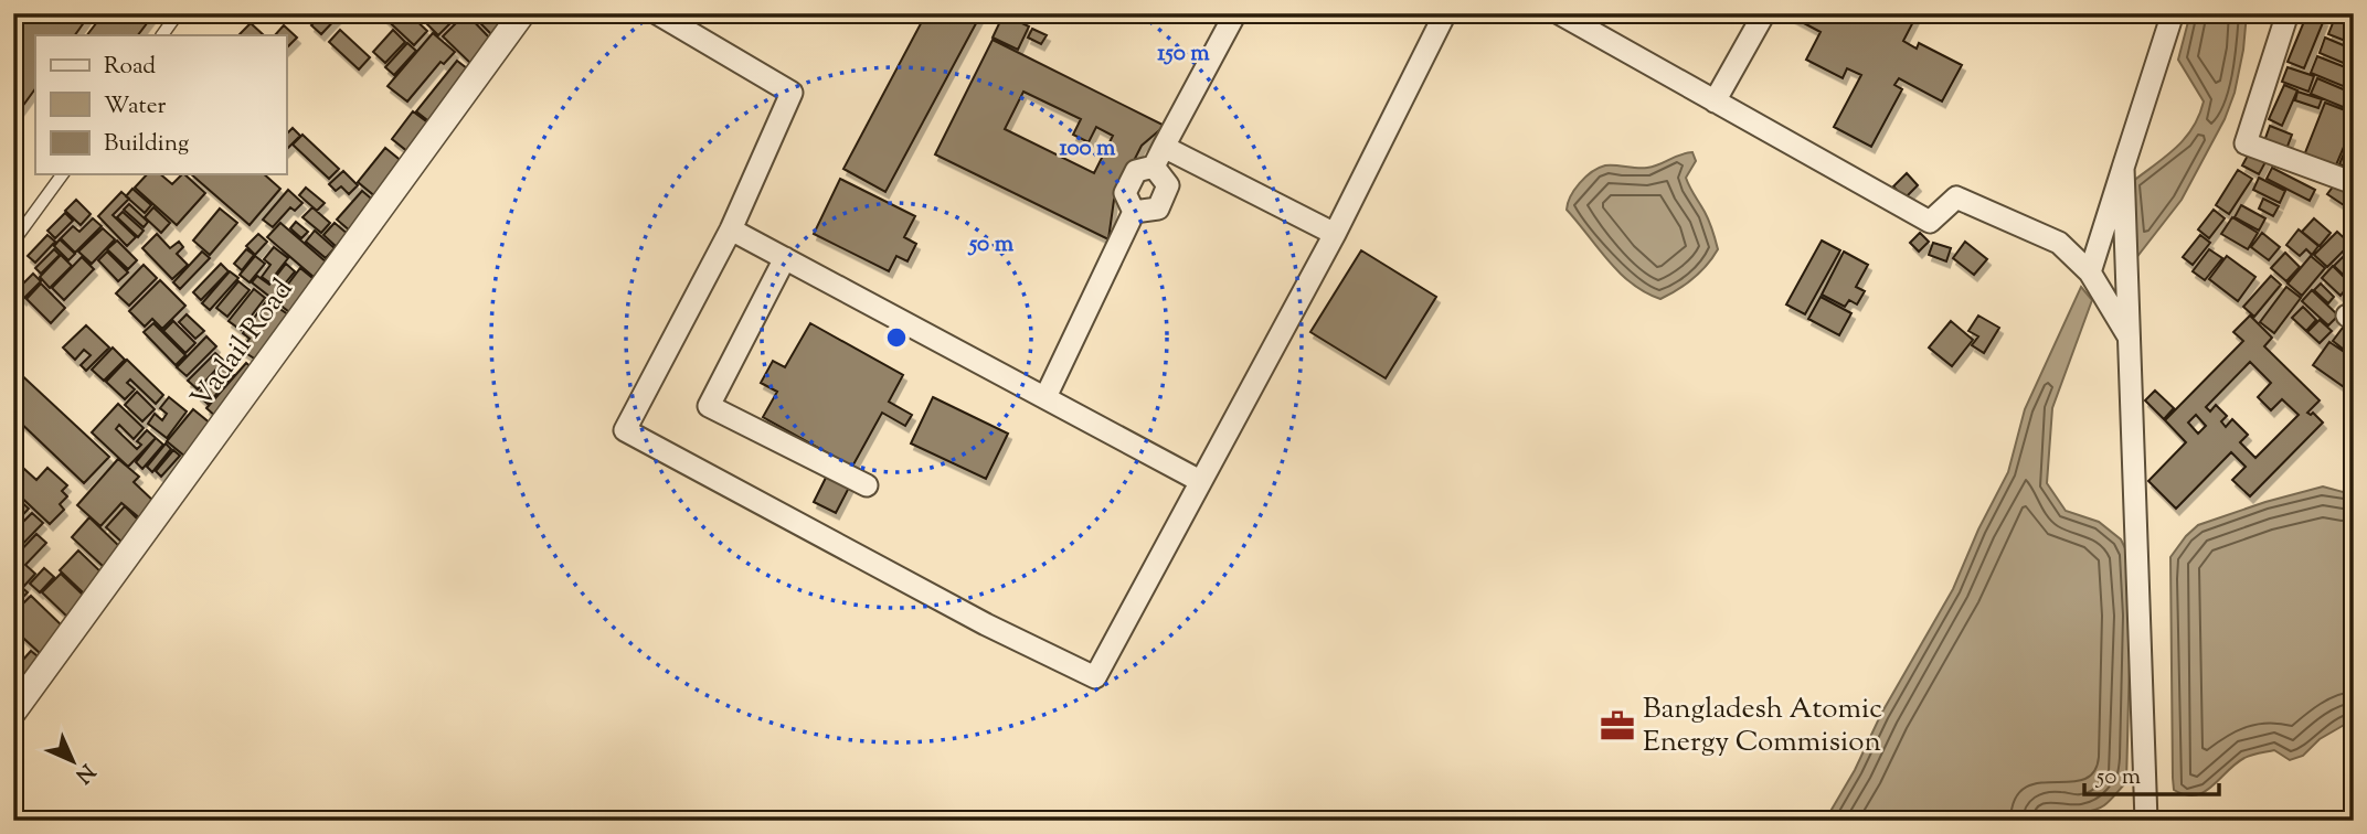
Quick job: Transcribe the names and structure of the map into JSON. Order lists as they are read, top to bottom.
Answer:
{
  "streets": {
    "street": ["Vadail Road"]
  },
  "places": {
    "office": ["Bangladesh Atomic Energy Commision"]
  },
  "legend": ["Road", "Water", "Building"],
  "scale_bar": "50 m",
  "north": "bottom right",
  "rings": ["150 m", "100 m", "50 m"]
}
